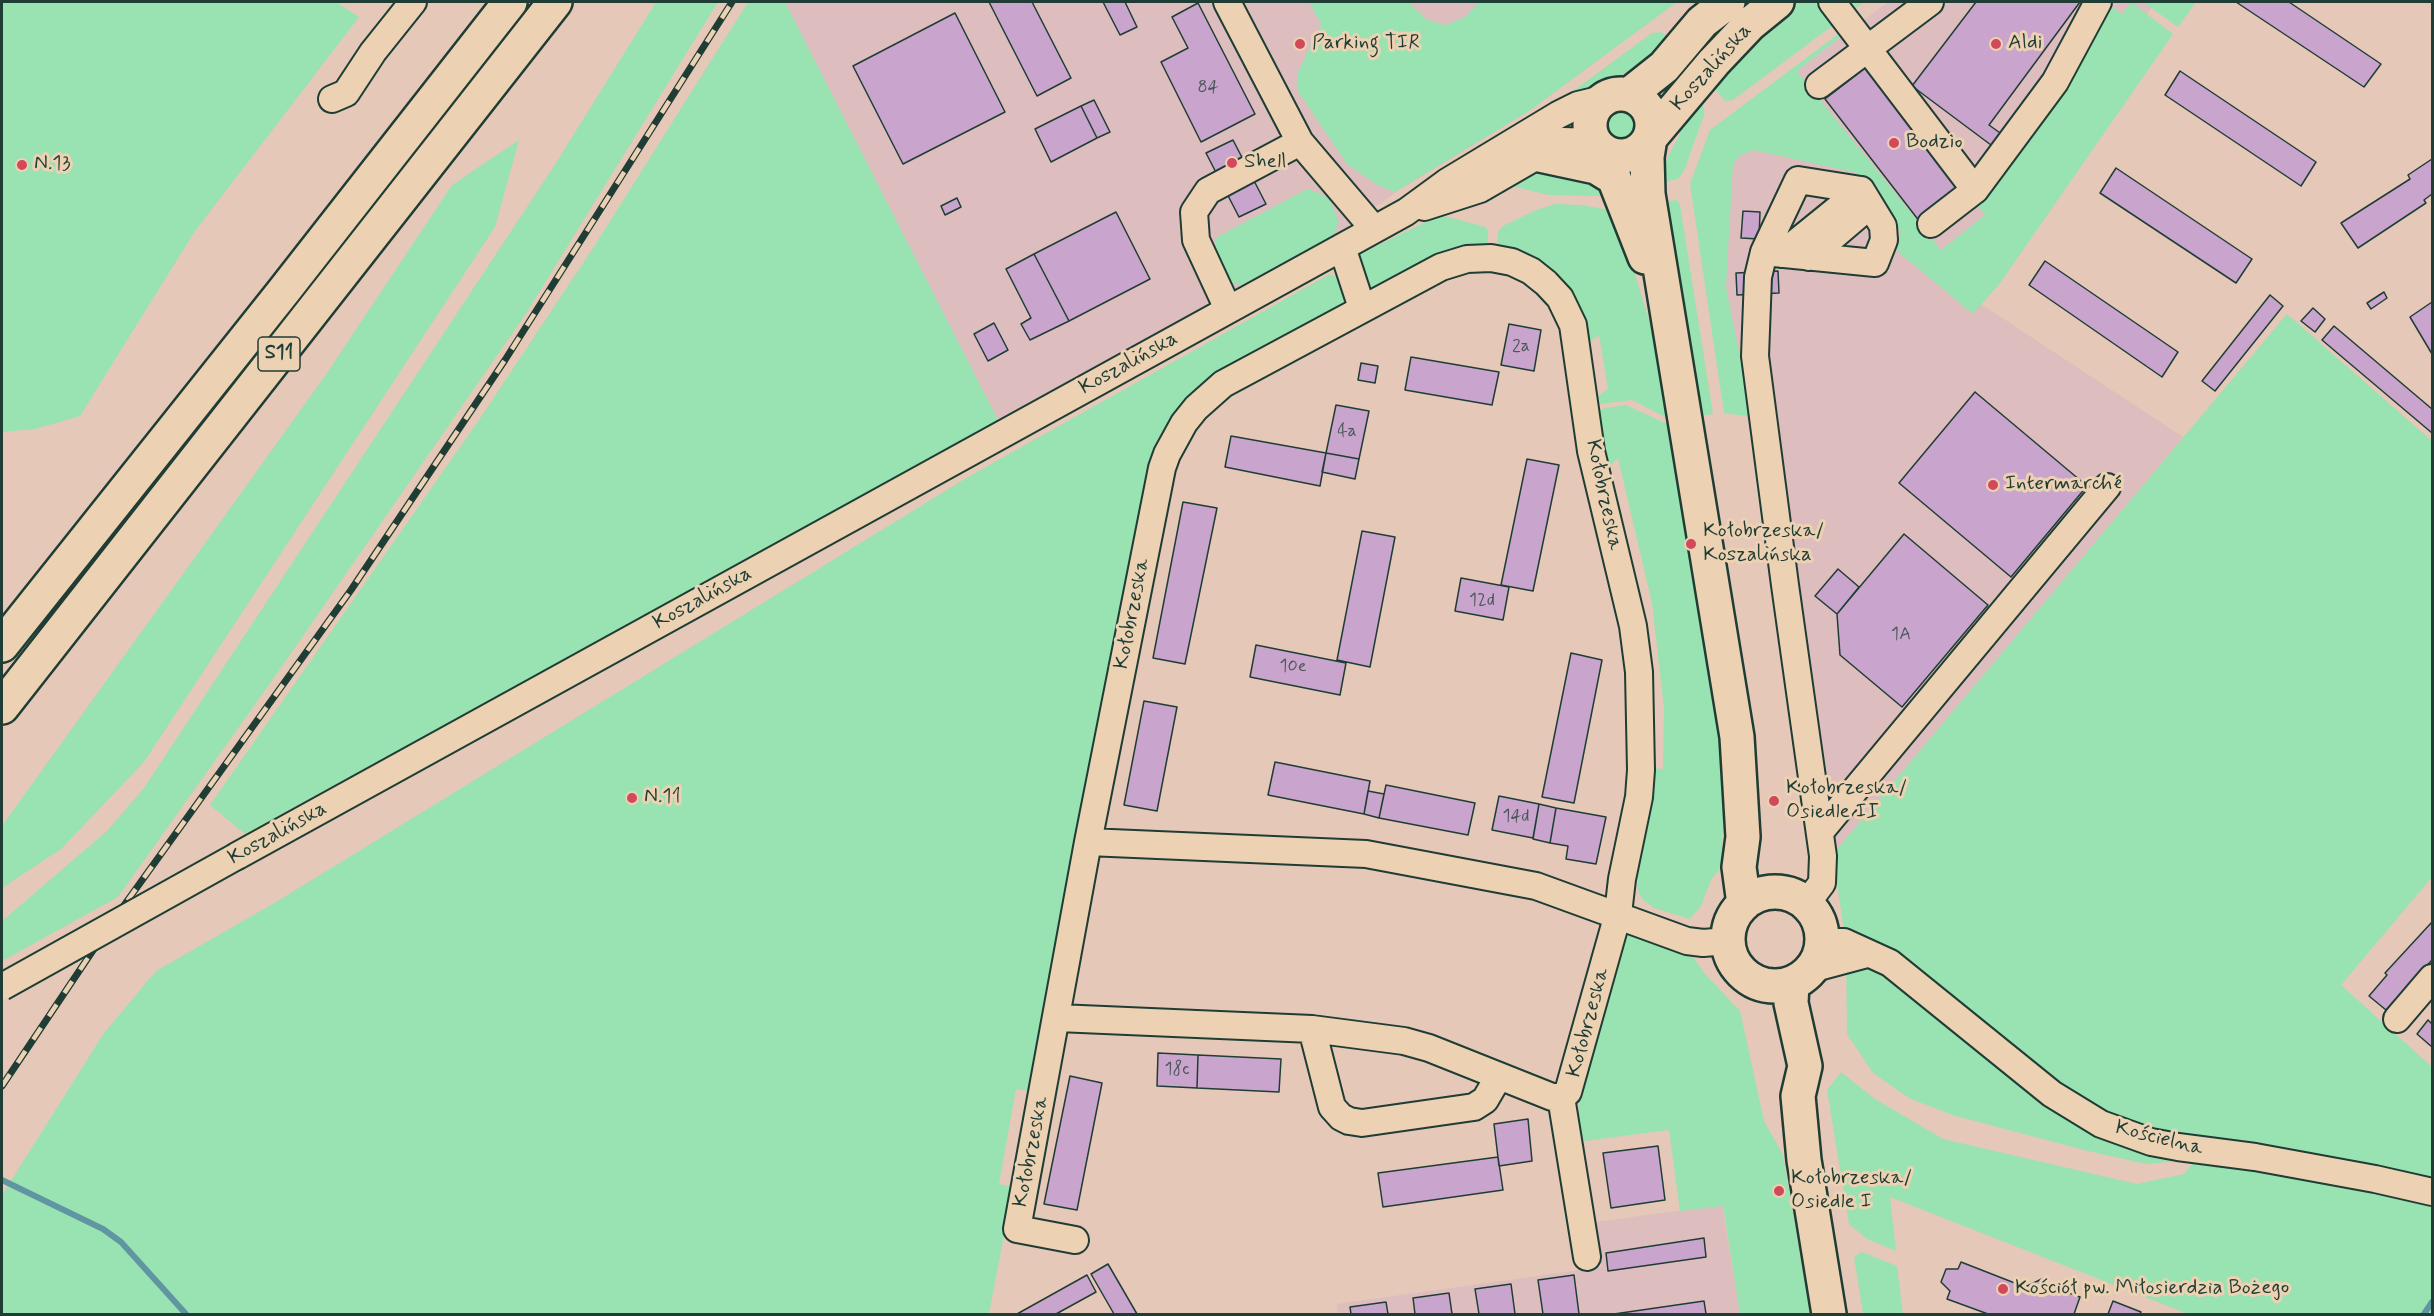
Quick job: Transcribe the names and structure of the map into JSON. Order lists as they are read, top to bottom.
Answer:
{
  "streets": {
    "main road": ["Koszalińska", "S11"],
    "street": ["Kołobrzeska", "Kościelna"]
  },
  "places": [
    "Parking TIR",
    "Aldi",
    "Bodzio",
    "Shell",
    "N.13",
    "Intermarché",
    "Kołobrzeska/ Koszalińska",
    "N.11",
    "Kołobrzeska/ Osiedle II",
    "Kołobrzeska/ Osiedle I",
    "Kościół pw. Miłosierdzia Bożego"
  ],
  "house_numbers": [
    "84",
    "2a",
    "4a",
    "12d",
    "1A",
    "10e",
    "14d",
    "18c"
  ]
}
